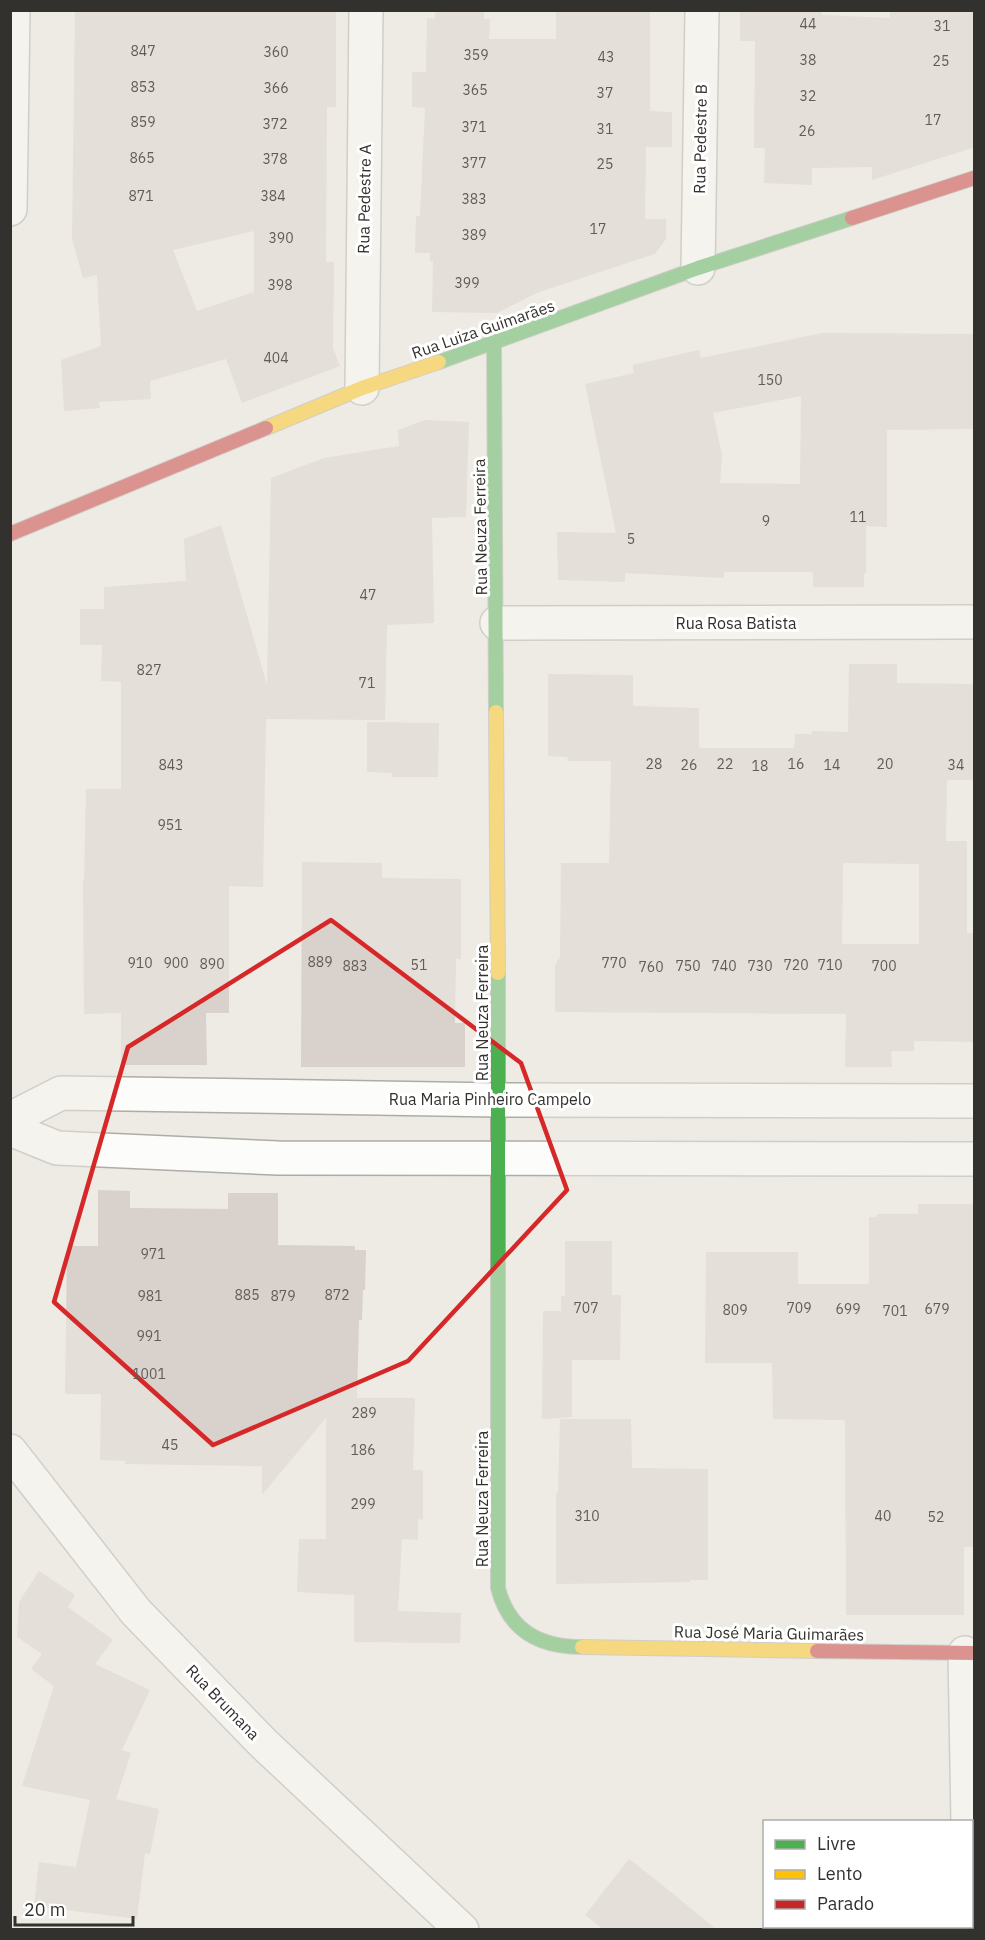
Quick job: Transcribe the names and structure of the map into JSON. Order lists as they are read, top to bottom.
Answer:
{
  "streets": {
    "street": [
      "Rua Pedestre B",
      "Rua Pedestre A",
      "Rua Luiza Guimarães",
      "Rua Neuza Ferreira",
      "Rua Rosa Batista",
      "Rua Maria Pinheiro Campelo",
      "Rua José Maria Guimarães",
      "Rua Brumana"
    ]
  },
  "crossings": [
    ["Rua Pedestre B", "Rua Luiza Guimarães"],
    ["Rua Pedestre A", "Rua Luiza Guimarães"],
    ["Rua Luiza Guimarães", "Rua Neuza Ferreira"],
    ["Rua Neuza Ferreira", "Rua Rosa Batista"],
    ["Rua Neuza Ferreira", "Rua Maria Pinheiro Campelo"],
    ["Rua Neuza Ferreira", "Rua José Maria Guimarães"]
  ],
  "house_numbers": [
    "44",
    "31",
    "847",
    "360",
    "359",
    "43",
    "38",
    "25",
    "853",
    "366",
    "365",
    "37",
    "32",
    "17",
    "859",
    "372",
    "371",
    "31",
    "26",
    "865",
    "378",
    "377",
    "25",
    "871",
    "384",
    "383",
    "17",
    "389",
    "390",
    "399",
    "398",
    "404",
    "150",
    "11",
    "9",
    "5",
    "47",
    "827",
    "71",
    "28",
    "22",
    "16",
    "20",
    "843",
    "26",
    "14",
    "34",
    "18",
    "951",
    "889",
    "910",
    "900",
    "770",
    "890",
    "51",
    "720",
    "710",
    "883",
    "750",
    "740",
    "730",
    "700",
    "760",
    "971",
    "885",
    "872",
    "981",
    "879",
    "707",
    "709",
    "699",
    "679",
    "809",
    "701",
    "991",
    "1001",
    "289",
    "45",
    "186",
    "299",
    "310",
    "40",
    "52"
  ],
  "legend": ["Livre", "Lento", "Parado"],
  "scale_bar": "20 m"
}
